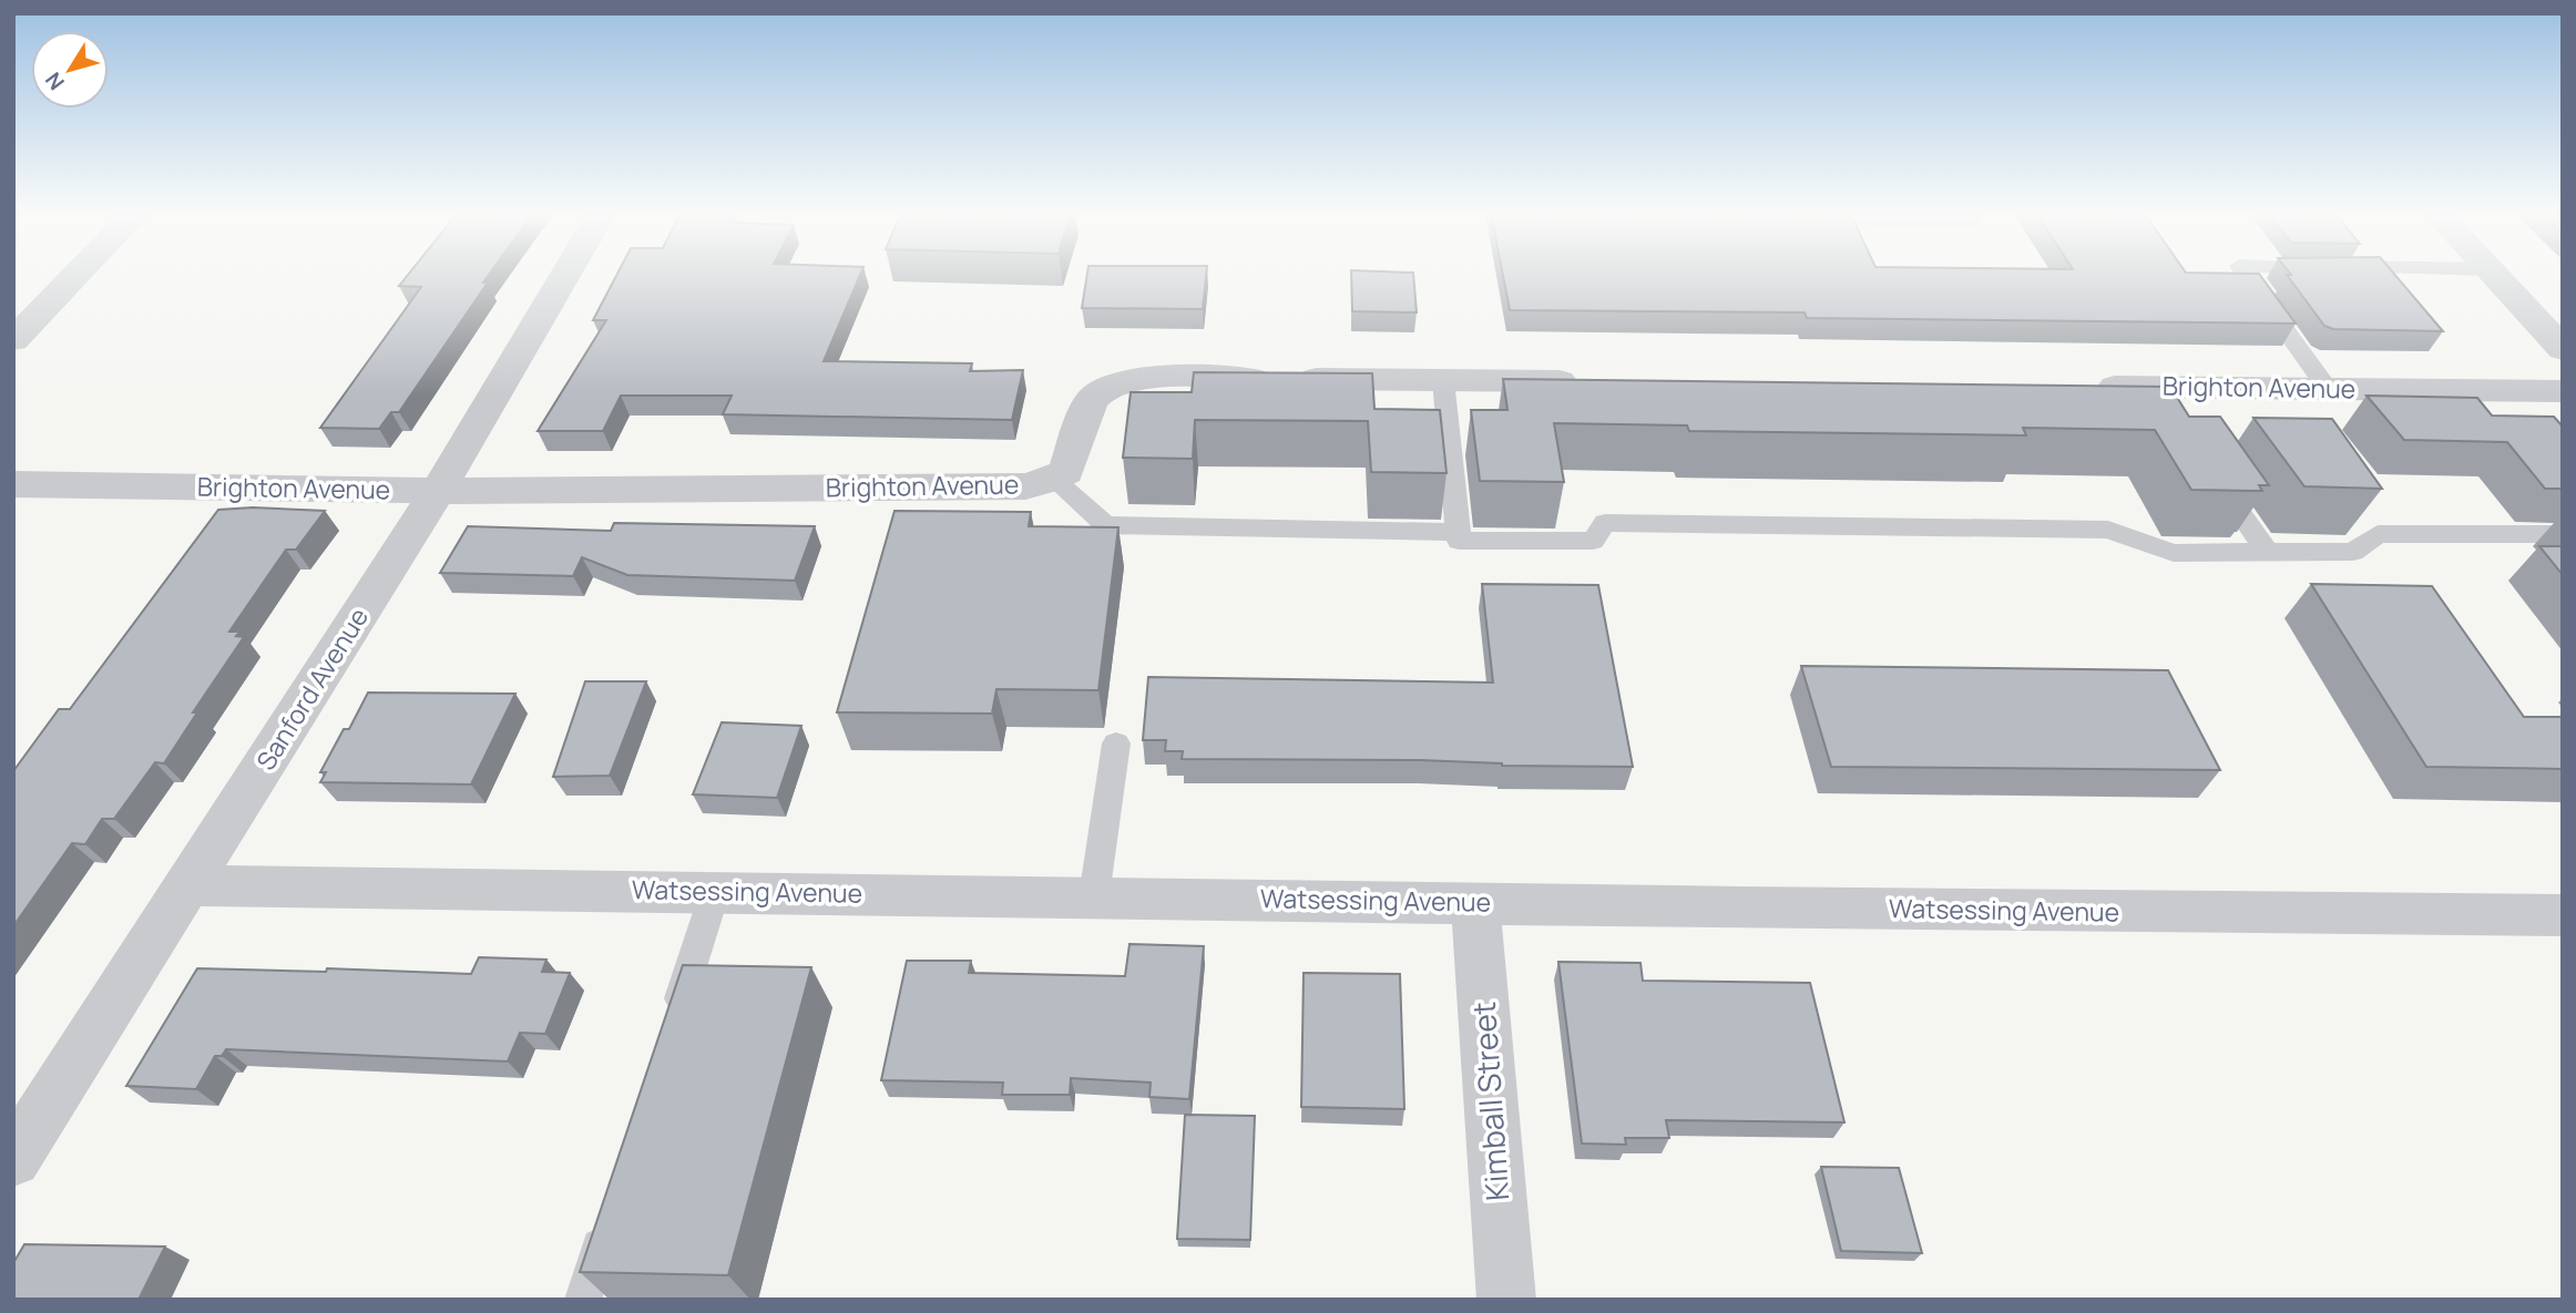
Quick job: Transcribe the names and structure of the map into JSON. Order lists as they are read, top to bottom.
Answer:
{
  "streets": {
    "street": [
      "Brighton Avenue",
      "Sanford Avenue",
      "Watsessing Avenue",
      "Kimball Street"
    ]
  },
  "crossings": [
    ["Brighton Avenue", "Sanford Avenue"],
    ["Sanford Avenue", "Watsessing Avenue"],
    ["Watsessing Avenue", "Kimball Street"]
  ],
  "north": "bottom left"
}
